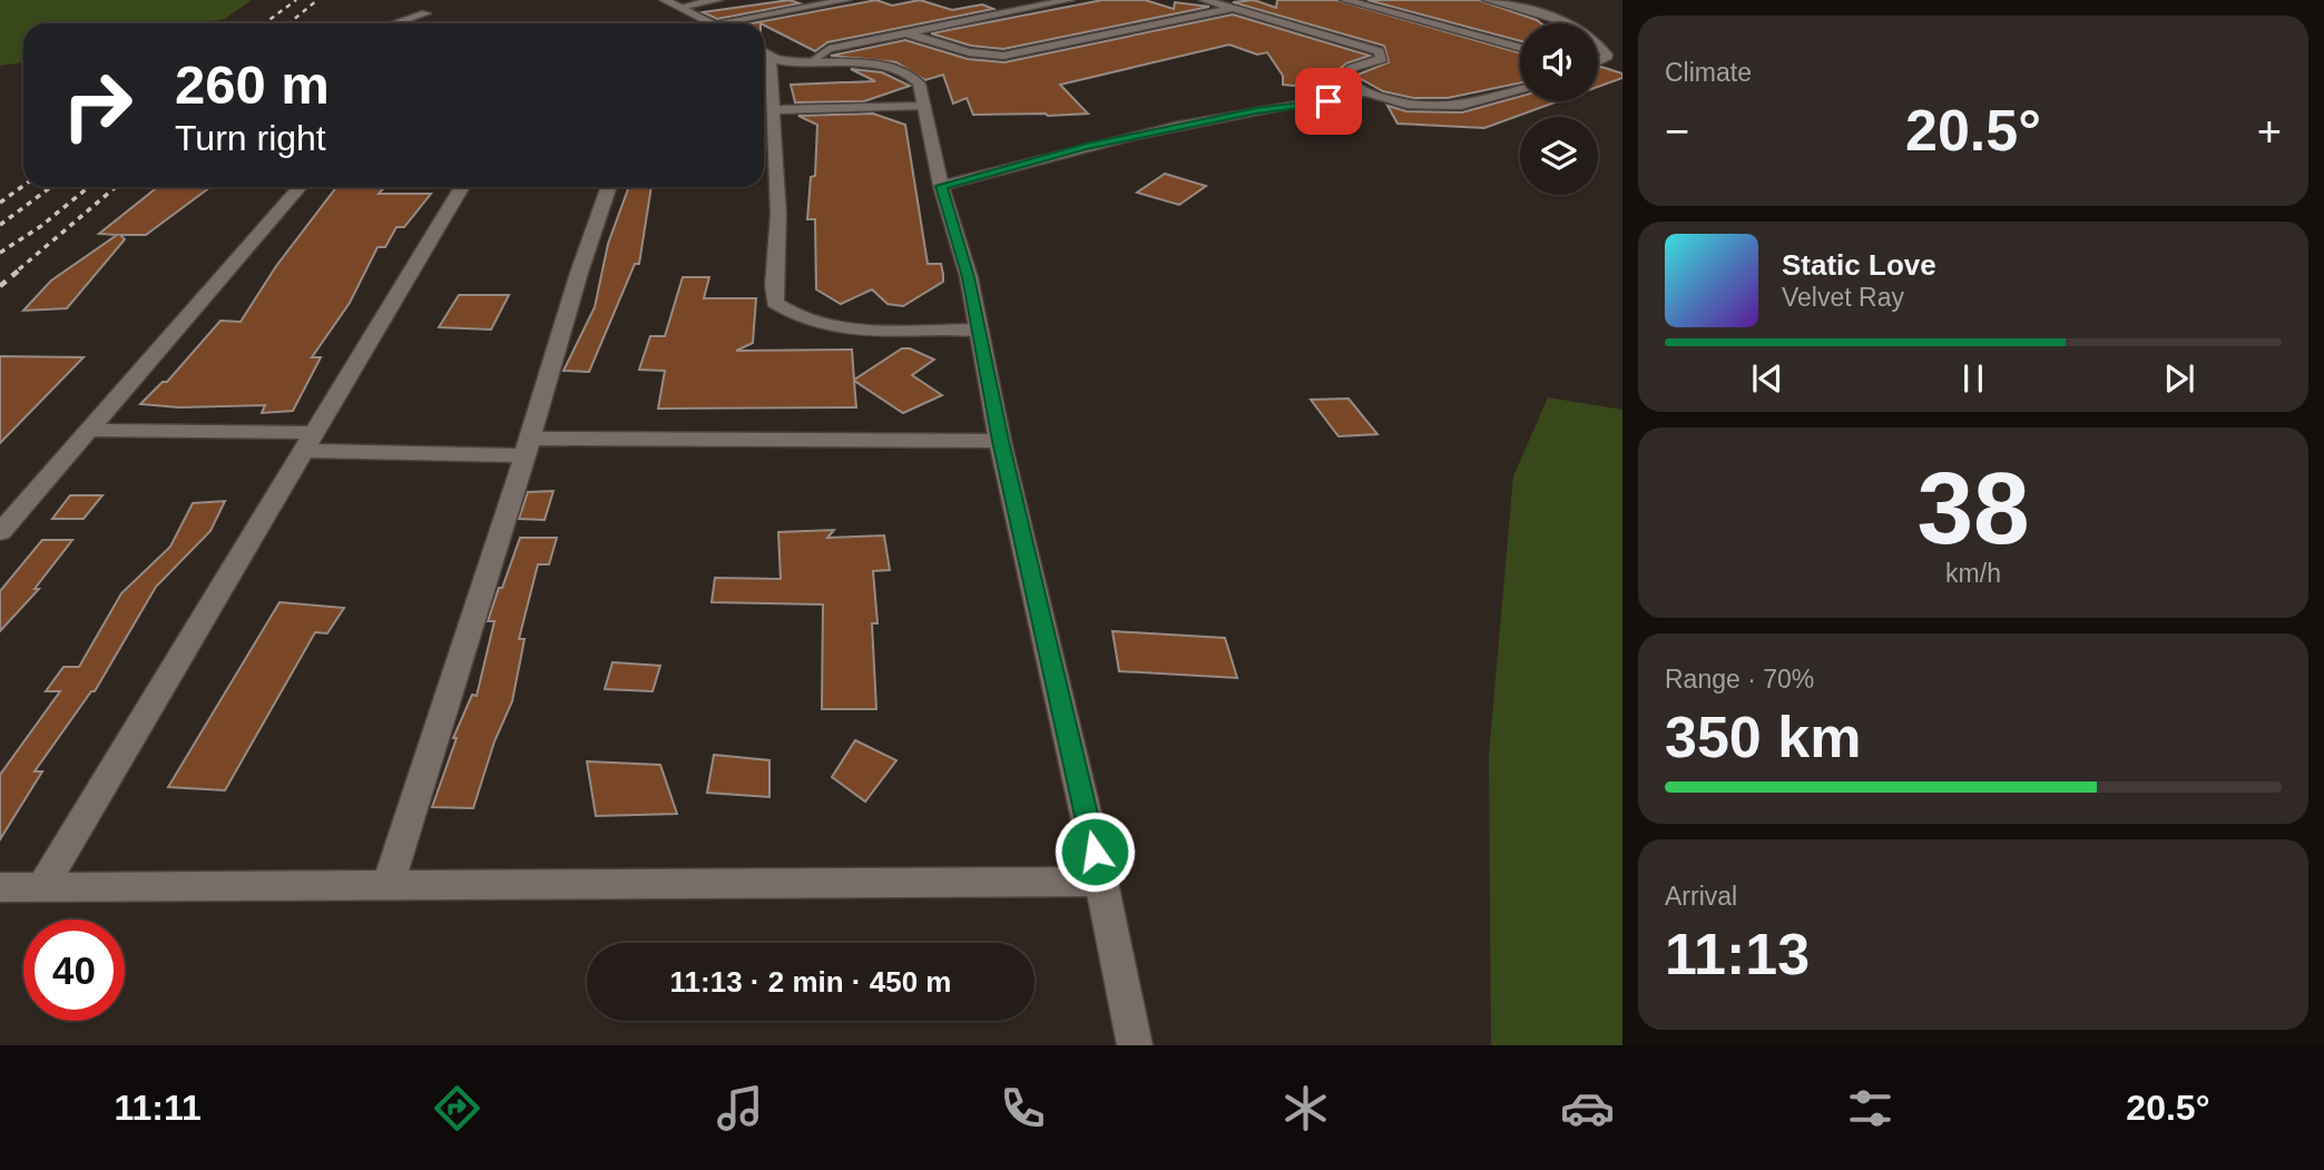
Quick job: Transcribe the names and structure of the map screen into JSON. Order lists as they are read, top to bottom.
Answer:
{
  "page": {
    "tile": [
      "Climate",
      ["38", "km/h"],
      ["Range · 70%", "350 km"],
      ["Arrival", "11:13"]
    ],
    "turn": ["260 m", "Turn right"],
    "heat": ["−", "20.5°", "+"],
    "song": ["Static Love", "Velvet Ray"],
    "limit": "40",
    "trip": "11:13 · 2 min · 450 m",
    "tabs": ["11:11", "20.5°"]
  }
}
